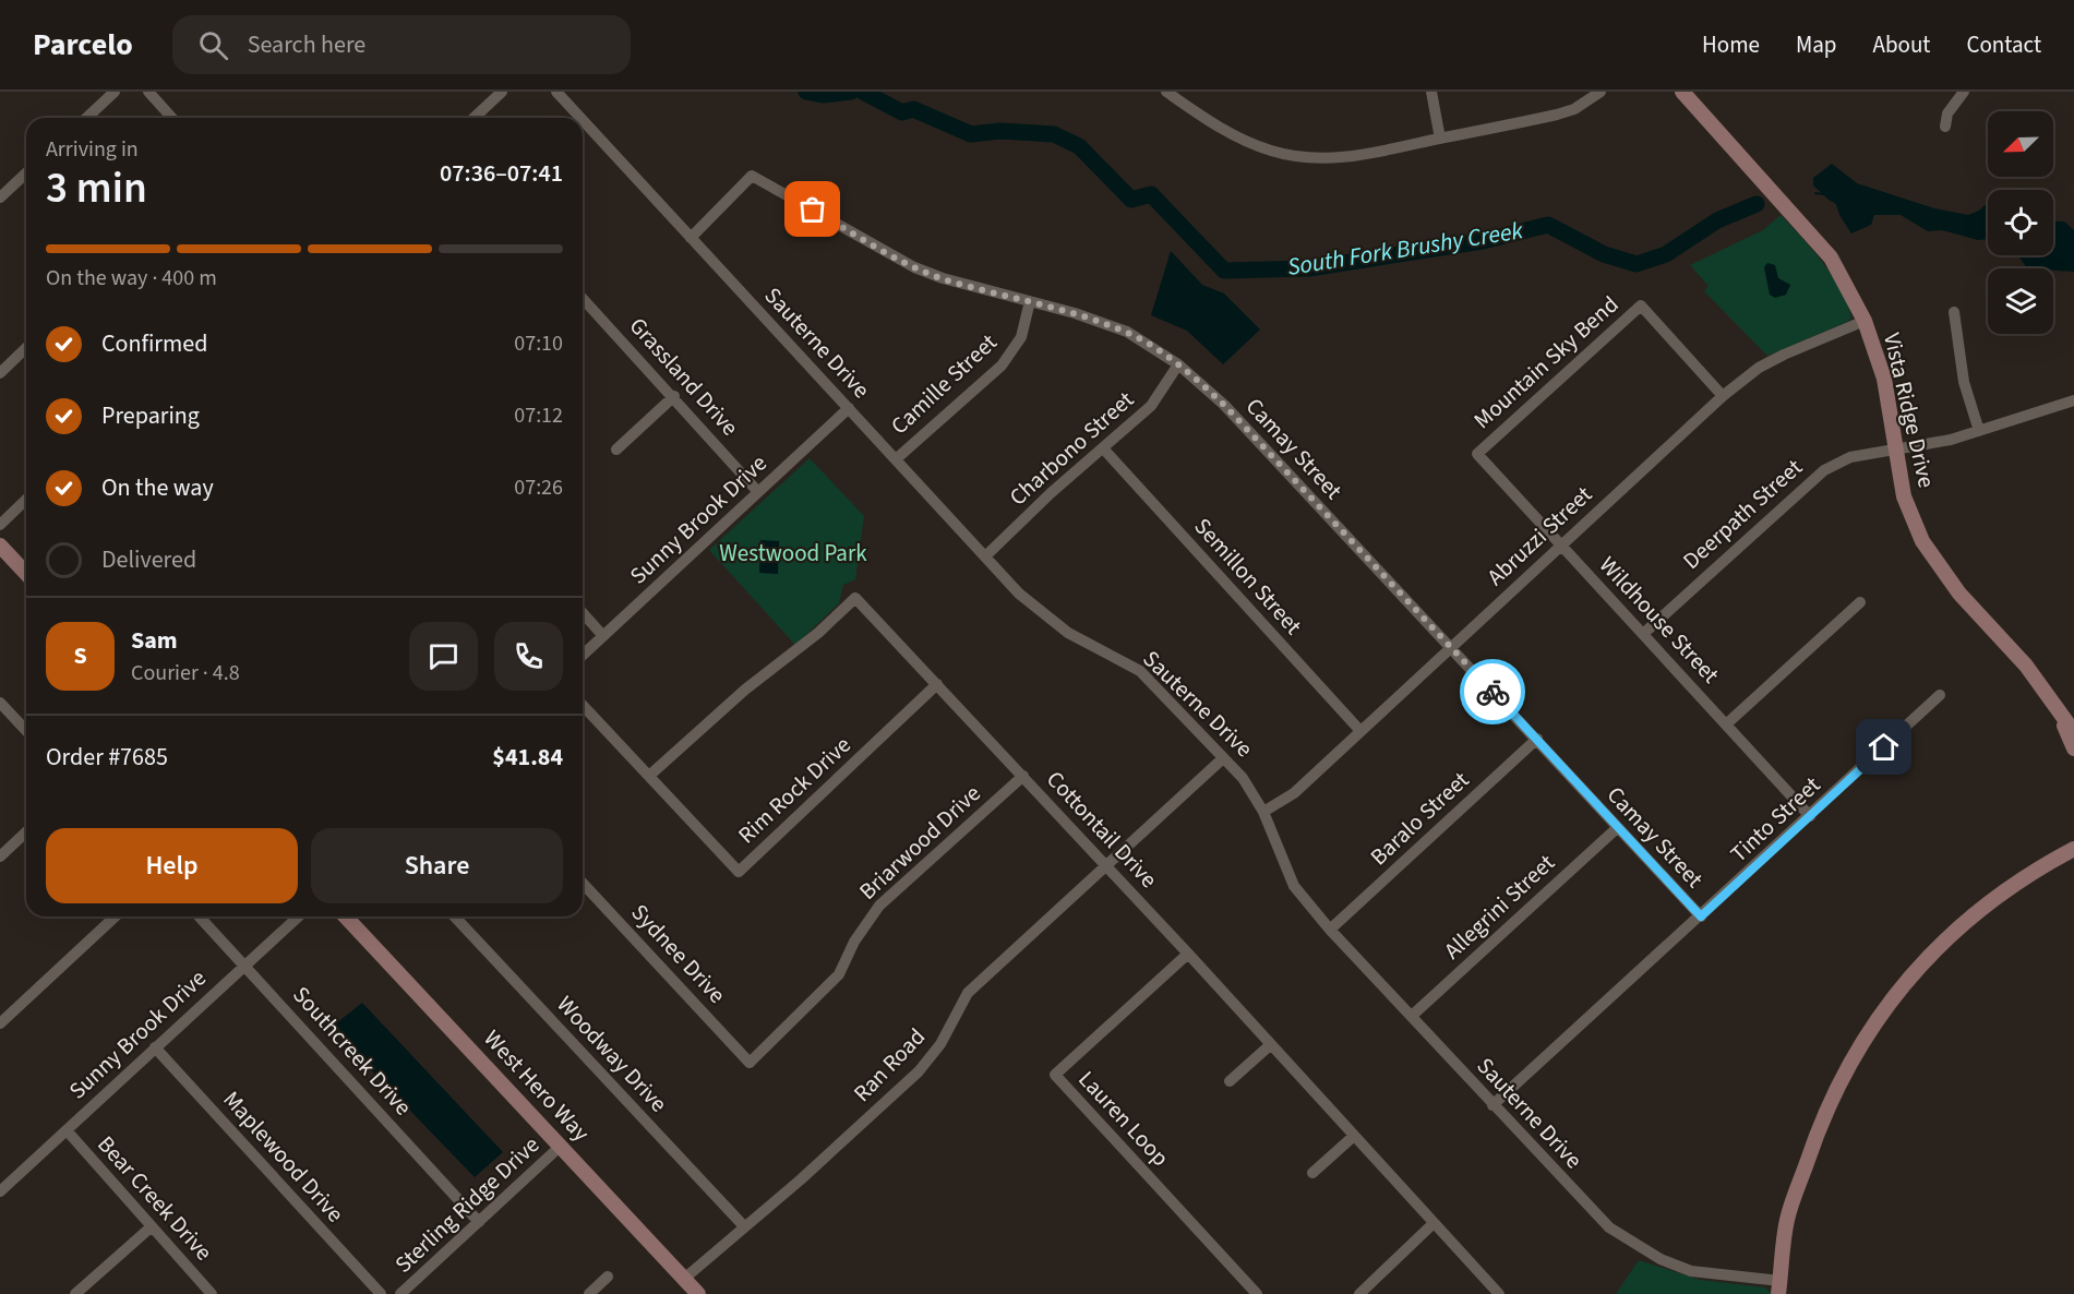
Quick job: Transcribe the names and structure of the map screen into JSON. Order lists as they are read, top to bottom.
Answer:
{
  "streets": {
    "street": [
      "Sauterne Drive",
      "Mountain Sky Bend",
      "Grassland Drive",
      "Camille Street",
      "Vista Ridge Drive",
      "Charbono Street",
      "Camay Street",
      "Deerpath Street",
      "Sunny Brook Drive",
      "Abruzzi Street",
      "Semillon Street",
      "Wildhouse Street",
      "Rim Rock Drive",
      "Baralo Street",
      "Tinto Street",
      "Cottontail Drive",
      "Briarwood Drive",
      "Allegrini Street",
      "Sydnee Drive",
      "Southcreek Drive",
      "Woodway Drive",
      "Ran Road",
      "West Hero Way",
      "Lauren Loop",
      "Maplewood Drive",
      "Bear Creek Drive",
      "Sterling Ridge Drive"
    ]
  },
  "crossings": [
    ["Sauterne Drive", "Camille Street"],
    ["Sauterne Drive", "Charbono Street"],
    ["Sauterne Drive", "Camay Street"],
    ["Sauterne Drive", "Sunny Brook Drive"],
    ["Sauterne Drive", "Abruzzi Street"],
    ["Sauterne Drive", "Baralo Street"],
    ["Sauterne Drive", "Tinto Street"],
    ["Sauterne Drive", "Allegrini Street"],
    ["Sauterne Drive", "Ran Road"],
    ["Mountain Sky Bend", "Abruzzi Street"],
    ["Mountain Sky Bend", "Wildhouse Street"],
    ["Grassland Drive", "Sunny Brook Drive"],
    ["Camille Street", "Camay Street"],
    ["Vista Ridge Drive", "Deerpath Street"],
    ["Vista Ridge Drive", "Abruzzi Street"],
    ["Charbono Street", "Camay Street"],
    ["Charbono Street", "Semillon Street"],
    ["Camay Street", "Abruzzi Street"],
    ["Camay Street", "Baralo Street"],
    ["Camay Street", "Tinto Street"],
    ["Camay Street", "Allegrini Street"],
    ["Deerpath Street", "Wildhouse Street"],
    ["Sunny Brook Drive", "Southcreek Drive"],
    ["Sunny Brook Drive", "Maplewood Drive"],
    ["Sunny Brook Drive", "Bear Creek Drive"],
    ["Abruzzi Street", "Semillon Street"],
    ["Abruzzi Street", "Wildhouse Street"],
    ["Wildhouse Street", "Tinto Street"],
    ["Rim Rock Drive", "Cottontail Drive"],
    ["Cottontail Drive", "Briarwood Drive"],
    ["Cottontail Drive", "Ran Road"],
    ["Cottontail Drive", "Lauren Loop"],
    ["Briarwood Drive", "Sydnee Drive"],
    ["Southcreek Drive", "Sterling Ridge Drive"],
    ["Woodway Drive", "Ran Road"],
    ["Ran Road", "West Hero Way"],
    ["West Hero Way", "Sterling Ridge Drive"]
  ],
  "water": ["South Fork Brushy Creek"],
  "parks": ["Westwood Park"],
  "north": "bottom left",
  "page": {
    "header": "Parcelo",
    "search": "Search here",
    "nav": [
      "Home",
      "Map",
      "About",
      "Contact"
    ],
    "heading": ["3 min", "Arriving in", "07:36–07:41"],
    "panel": [
      "Sam",
      "Courier · 4.8",
      "Order #7685",
      "$41.84"
    ],
    "bar": "On the way · 400 m",
    "list": [
      ["Confirmed", "07:10"],
      ["Preparing", "07:12"],
      ["On the way", "07:26"],
      "Delivered"
    ],
    "round": "S",
    "buttons": ["Help", "Share"]
  }
}
